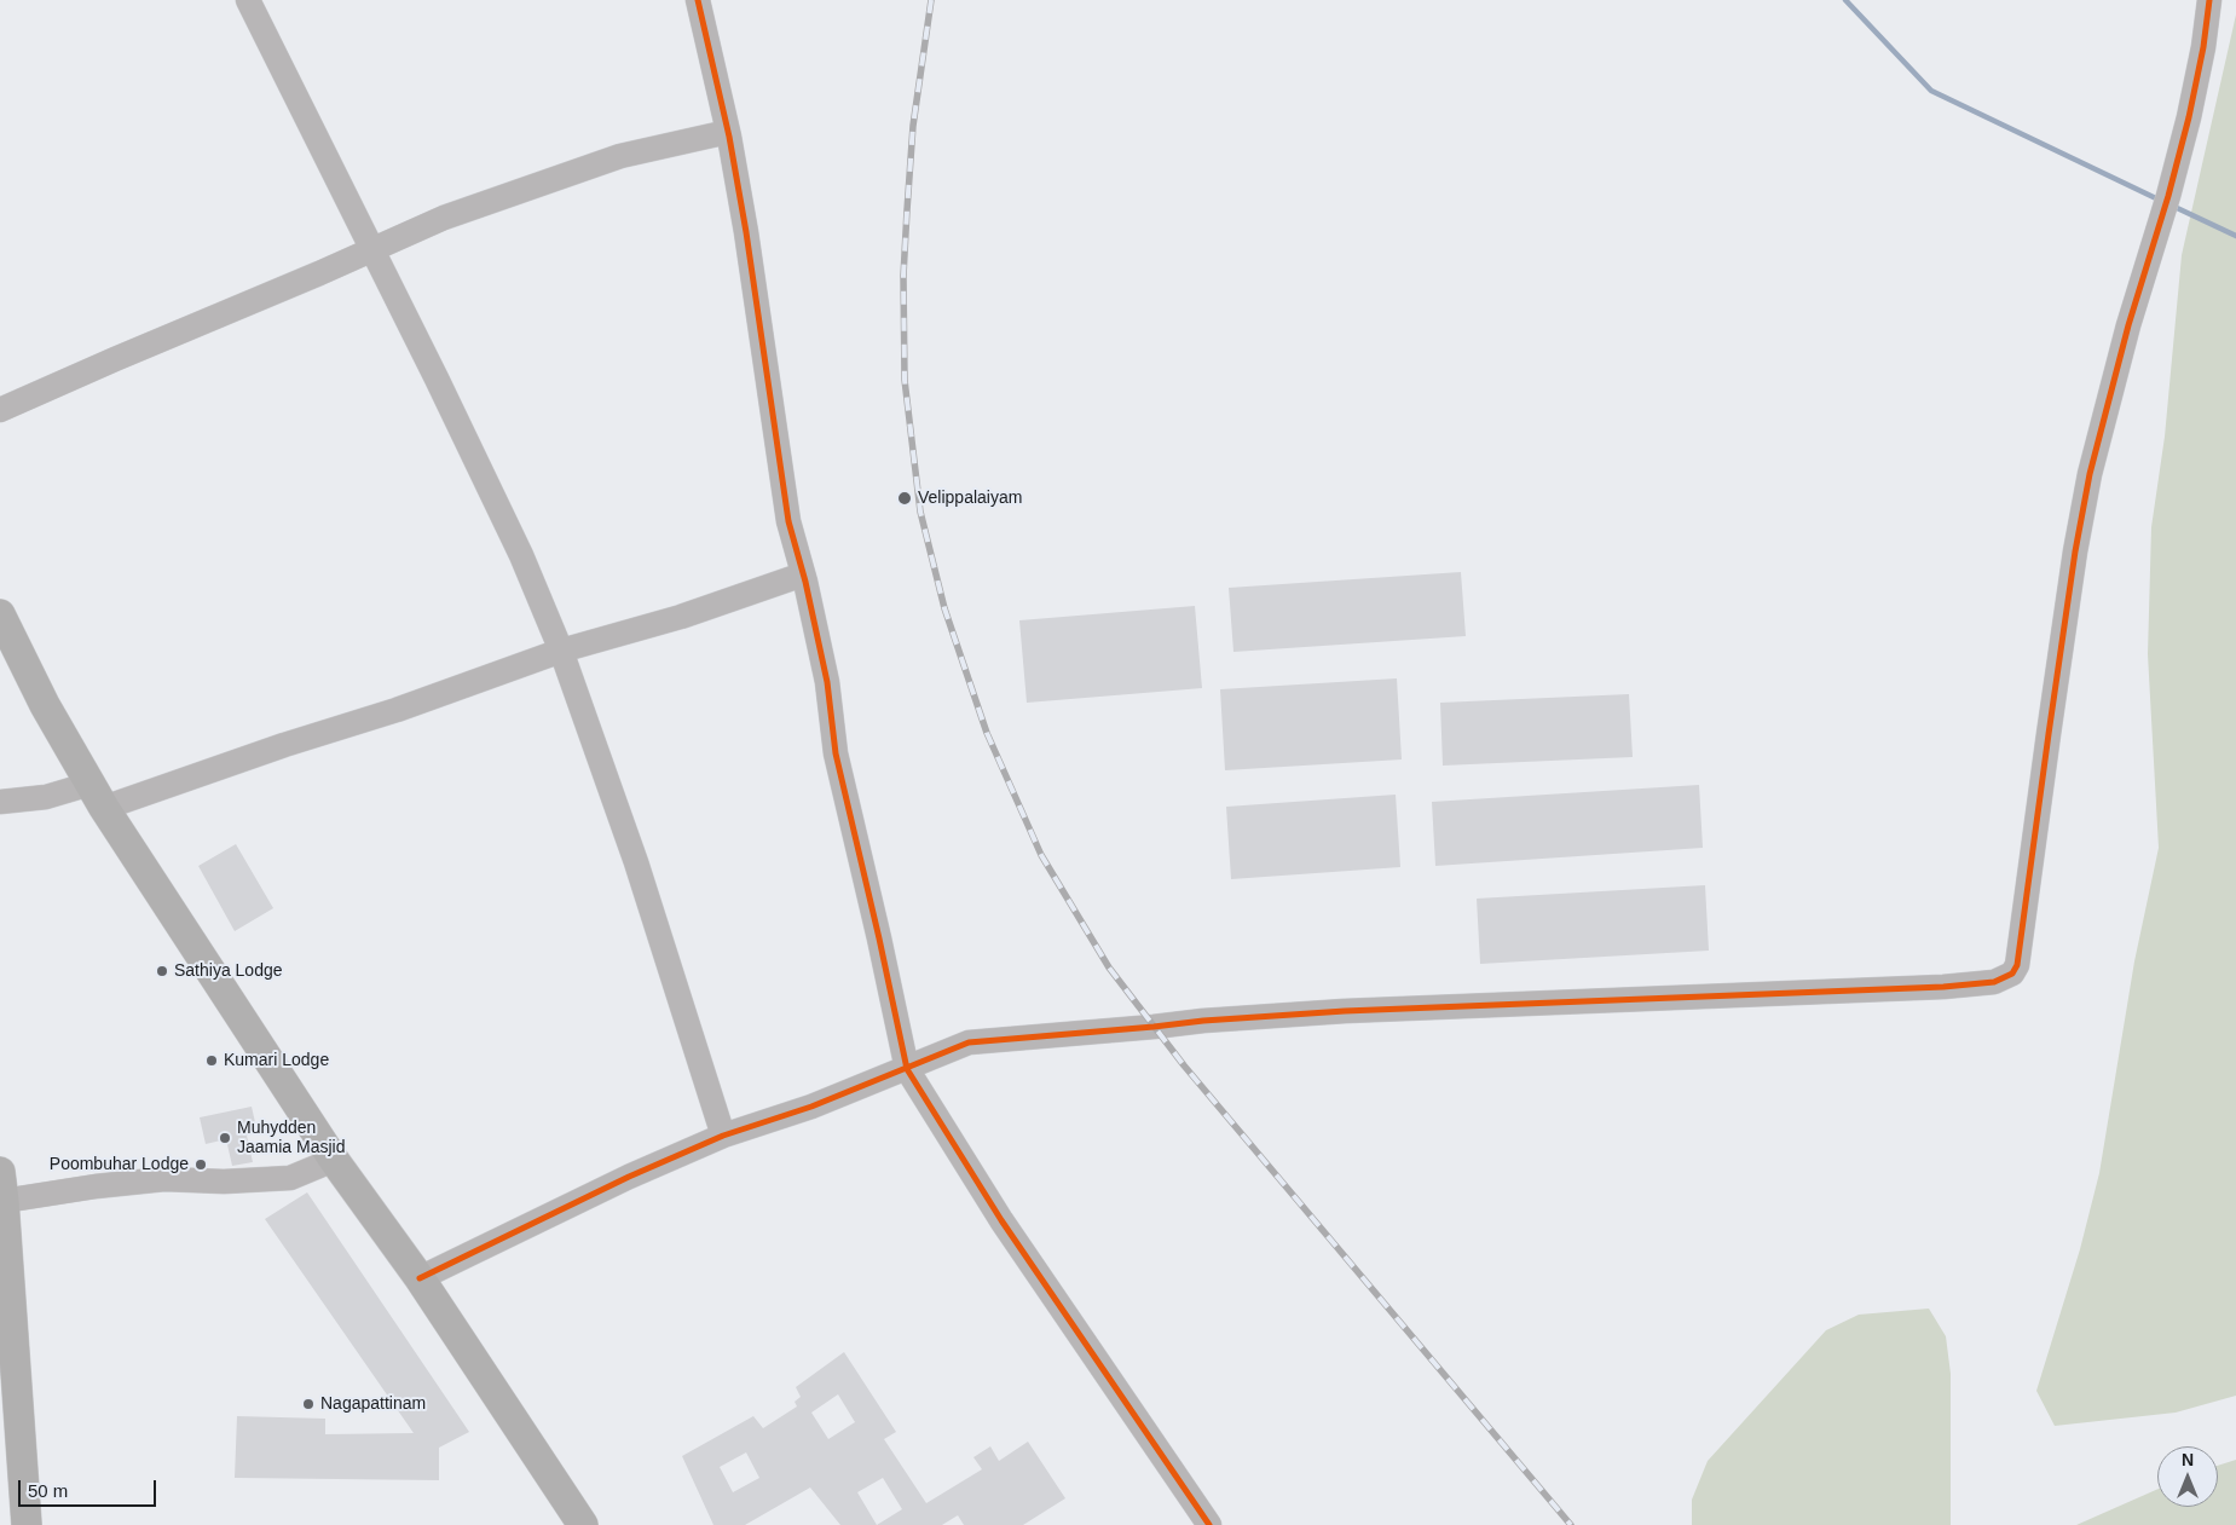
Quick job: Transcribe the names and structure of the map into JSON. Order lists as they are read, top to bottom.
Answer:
{
  "places": [
    "Velippalaiyam",
    "Sathiya Lodge",
    "Kumari Lodge",
    "Muhydden Jaamia Masjid",
    "Poombuhar Lodge",
    "Nagapattinam"
  ],
  "scale_bar": "50 m",
  "north": "top"
}
